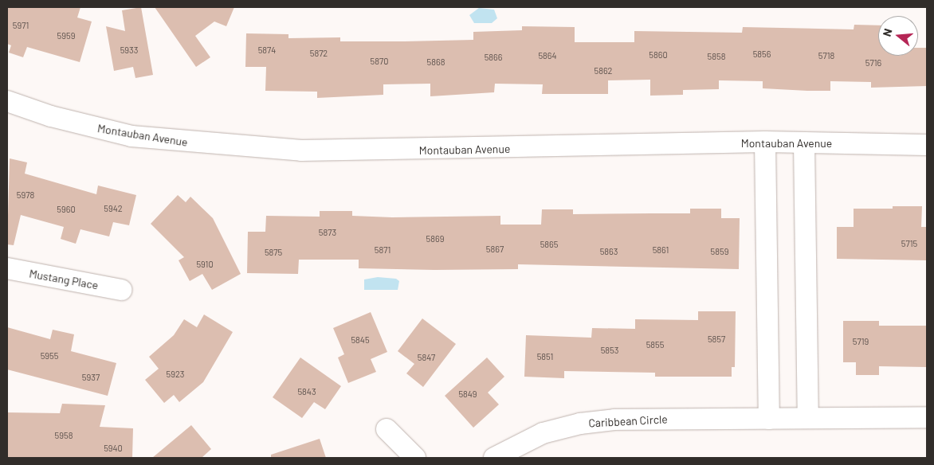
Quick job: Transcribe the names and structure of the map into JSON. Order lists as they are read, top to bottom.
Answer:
{
  "streets": {
    "street": ["Montauban Avenue", "Mustang Place", "Caribbean Circle"]
  },
  "house_numbers": [
    "5971",
    "5959",
    "5933",
    "5874",
    "5872",
    "5856",
    "5860",
    "5864",
    "5718",
    "5858",
    "5866",
    "5870",
    "5868",
    "5716",
    "5862",
    "5978",
    "5942",
    "5960",
    "5873",
    "5869",
    "5715",
    "5865",
    "5867",
    "5871",
    "5861",
    "5863",
    "5859",
    "5875",
    "5910",
    "5857",
    "5845",
    "5719",
    "5855",
    "5853",
    "5955",
    "5851",
    "5847",
    "5923",
    "5937",
    "5843",
    "5849",
    "5958",
    "5940"
  ],
  "north": "left"
}
